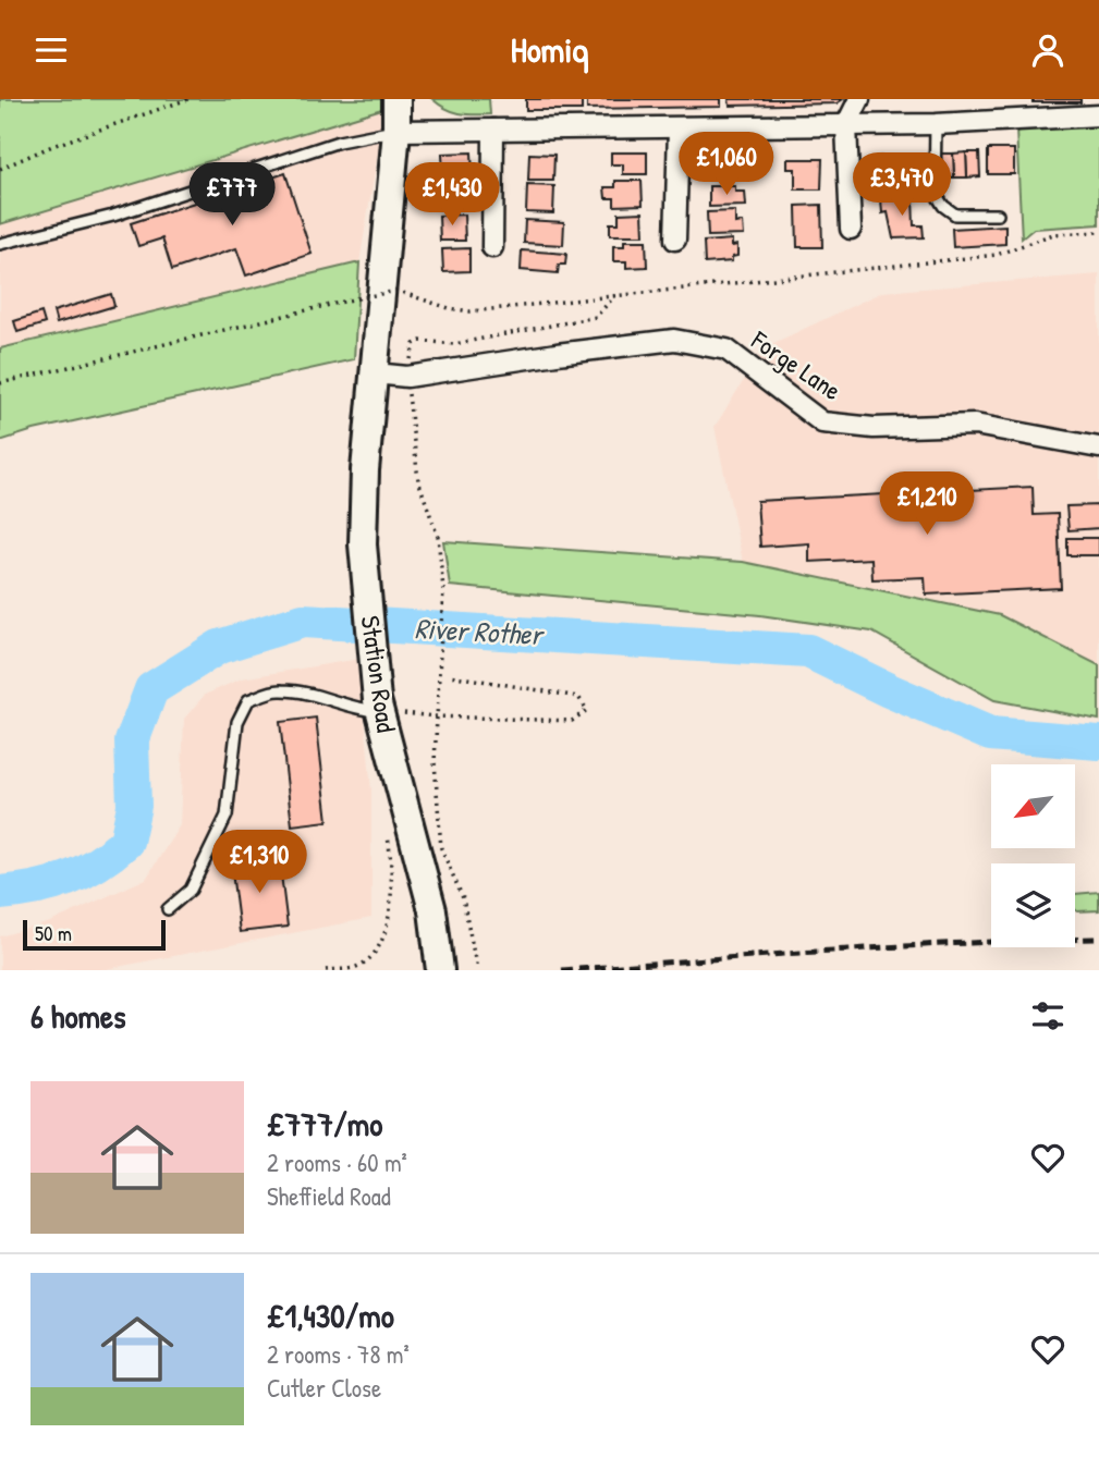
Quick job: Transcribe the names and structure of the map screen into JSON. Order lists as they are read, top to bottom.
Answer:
{
  "streets": {
    "main road": ["Station Road"],
    "street": ["Forge Lane"]
  },
  "crossings": [
    ["Forge Lane", "Station Road"]
  ],
  "water": ["River Rother"],
  "scale_bar": "50 m",
  "north": "bottom left",
  "page": {
    "header": "Homiq",
    "price": [
      "£1,060",
      "£3,470",
      "£777",
      "£1,430",
      "£1,210",
      "£1,310"
    ],
    "scale": "50 m",
    "heading": "6 homes",
    "list": [
      {
        "name": "£777/mo",
        "note": "2 rooms · 60 m² · Sheffield Road"
      },
      {
        "name": "£1,430/mo",
        "note": "2 rooms · 78 m² · Cutler Close"
      }
    ]
  }
}
